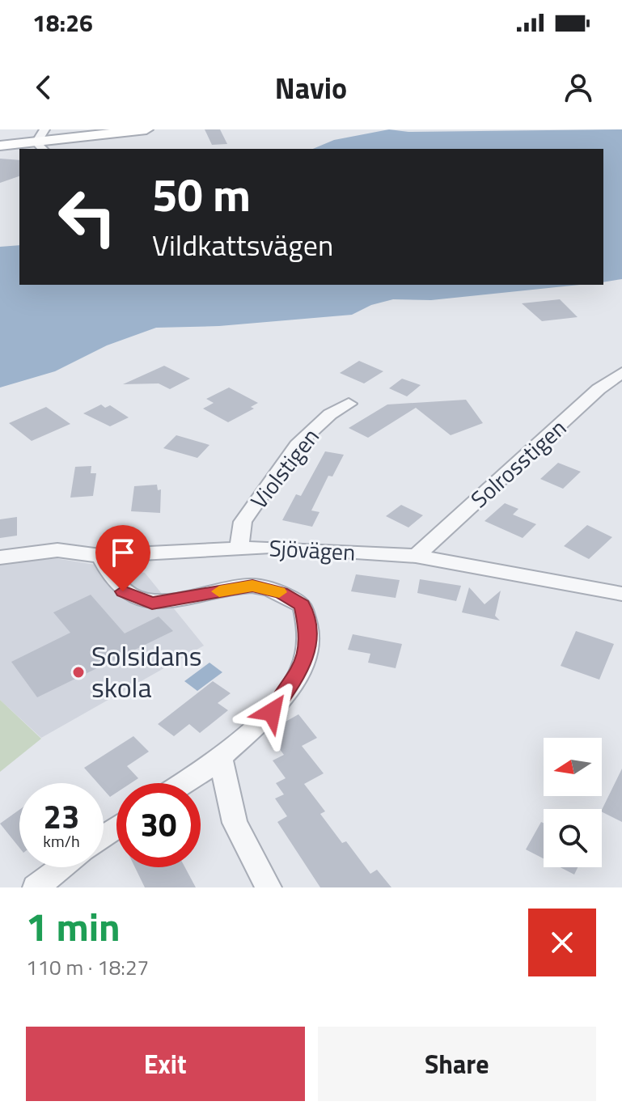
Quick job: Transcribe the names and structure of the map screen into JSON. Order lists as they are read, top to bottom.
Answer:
{
  "streets": {
    "street": ["Solrosstigen", "Violstigen", "Sjövägen"]
  },
  "crossings": [
    ["Solrosstigen", "Sjövägen"],
    ["Violstigen", "Sjövägen"]
  ],
  "places": ["Solsidans skola"],
  "north": "left",
  "page": {
    "status": "18:26",
    "header": "Navio",
    "turn": ["50 m", "Vildkattsvägen"],
    "speed": "23 km/h",
    "limit": "30",
    "heading": ["1 min", "110 m · 18:27"],
    "buttons": ["Exit", "Share"]
  }
}
